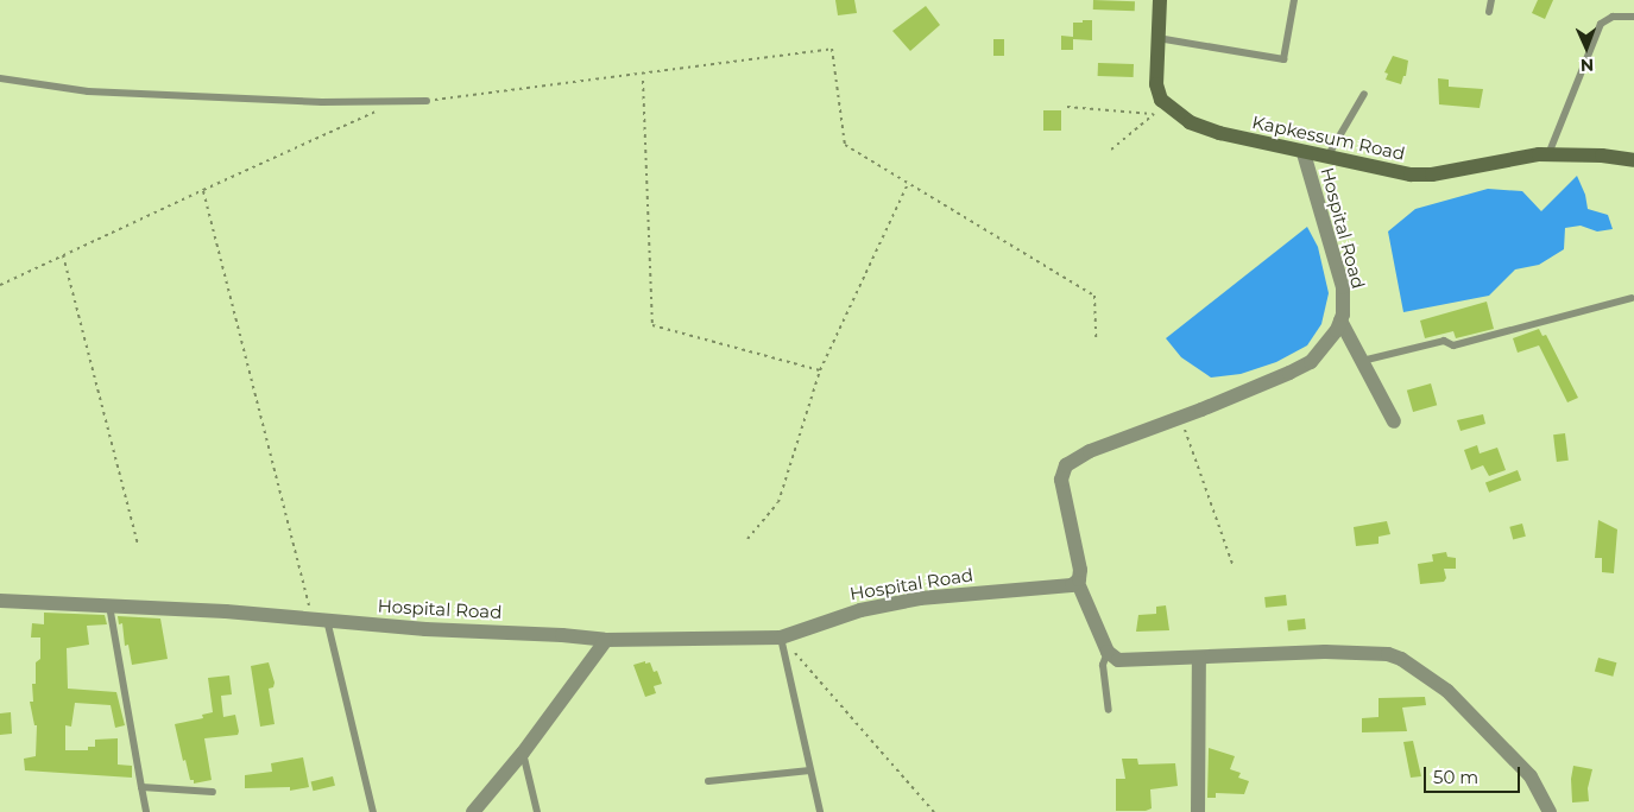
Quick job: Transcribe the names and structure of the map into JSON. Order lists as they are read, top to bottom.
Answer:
{
  "streets": {
    "street": ["Kapkessum Road", "Hospital Road"]
  },
  "crossings": [
    ["Kapkessum Road", "Hospital Road"]
  ],
  "scale_bar": "50 m",
  "north": "bottom"
}
